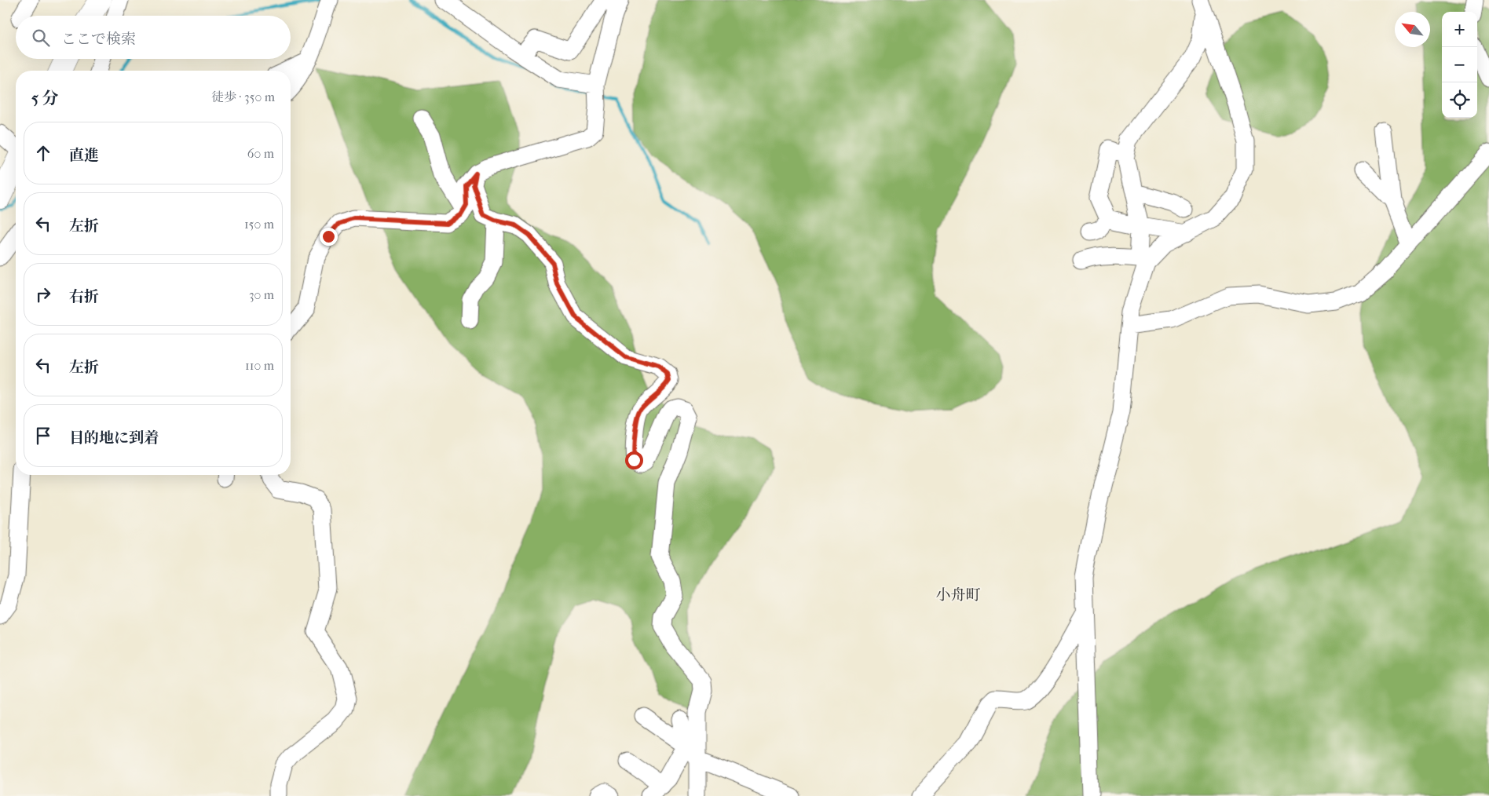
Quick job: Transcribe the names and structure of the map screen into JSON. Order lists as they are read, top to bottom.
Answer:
{
  "districts": ["小舟町"],
  "north": "top left",
  "page": {
    "map_buttons": ["+", "−"],
    "search": "ここで検索",
    "heading": ["5 分", "徒歩 · 350 m"],
    "list": [
      ["直進", "60 m"],
      ["左折", "150 m"],
      ["右折", "30 m"],
      ["左折", "110 m"],
      "目的地に到着"
    ]
  }
}
